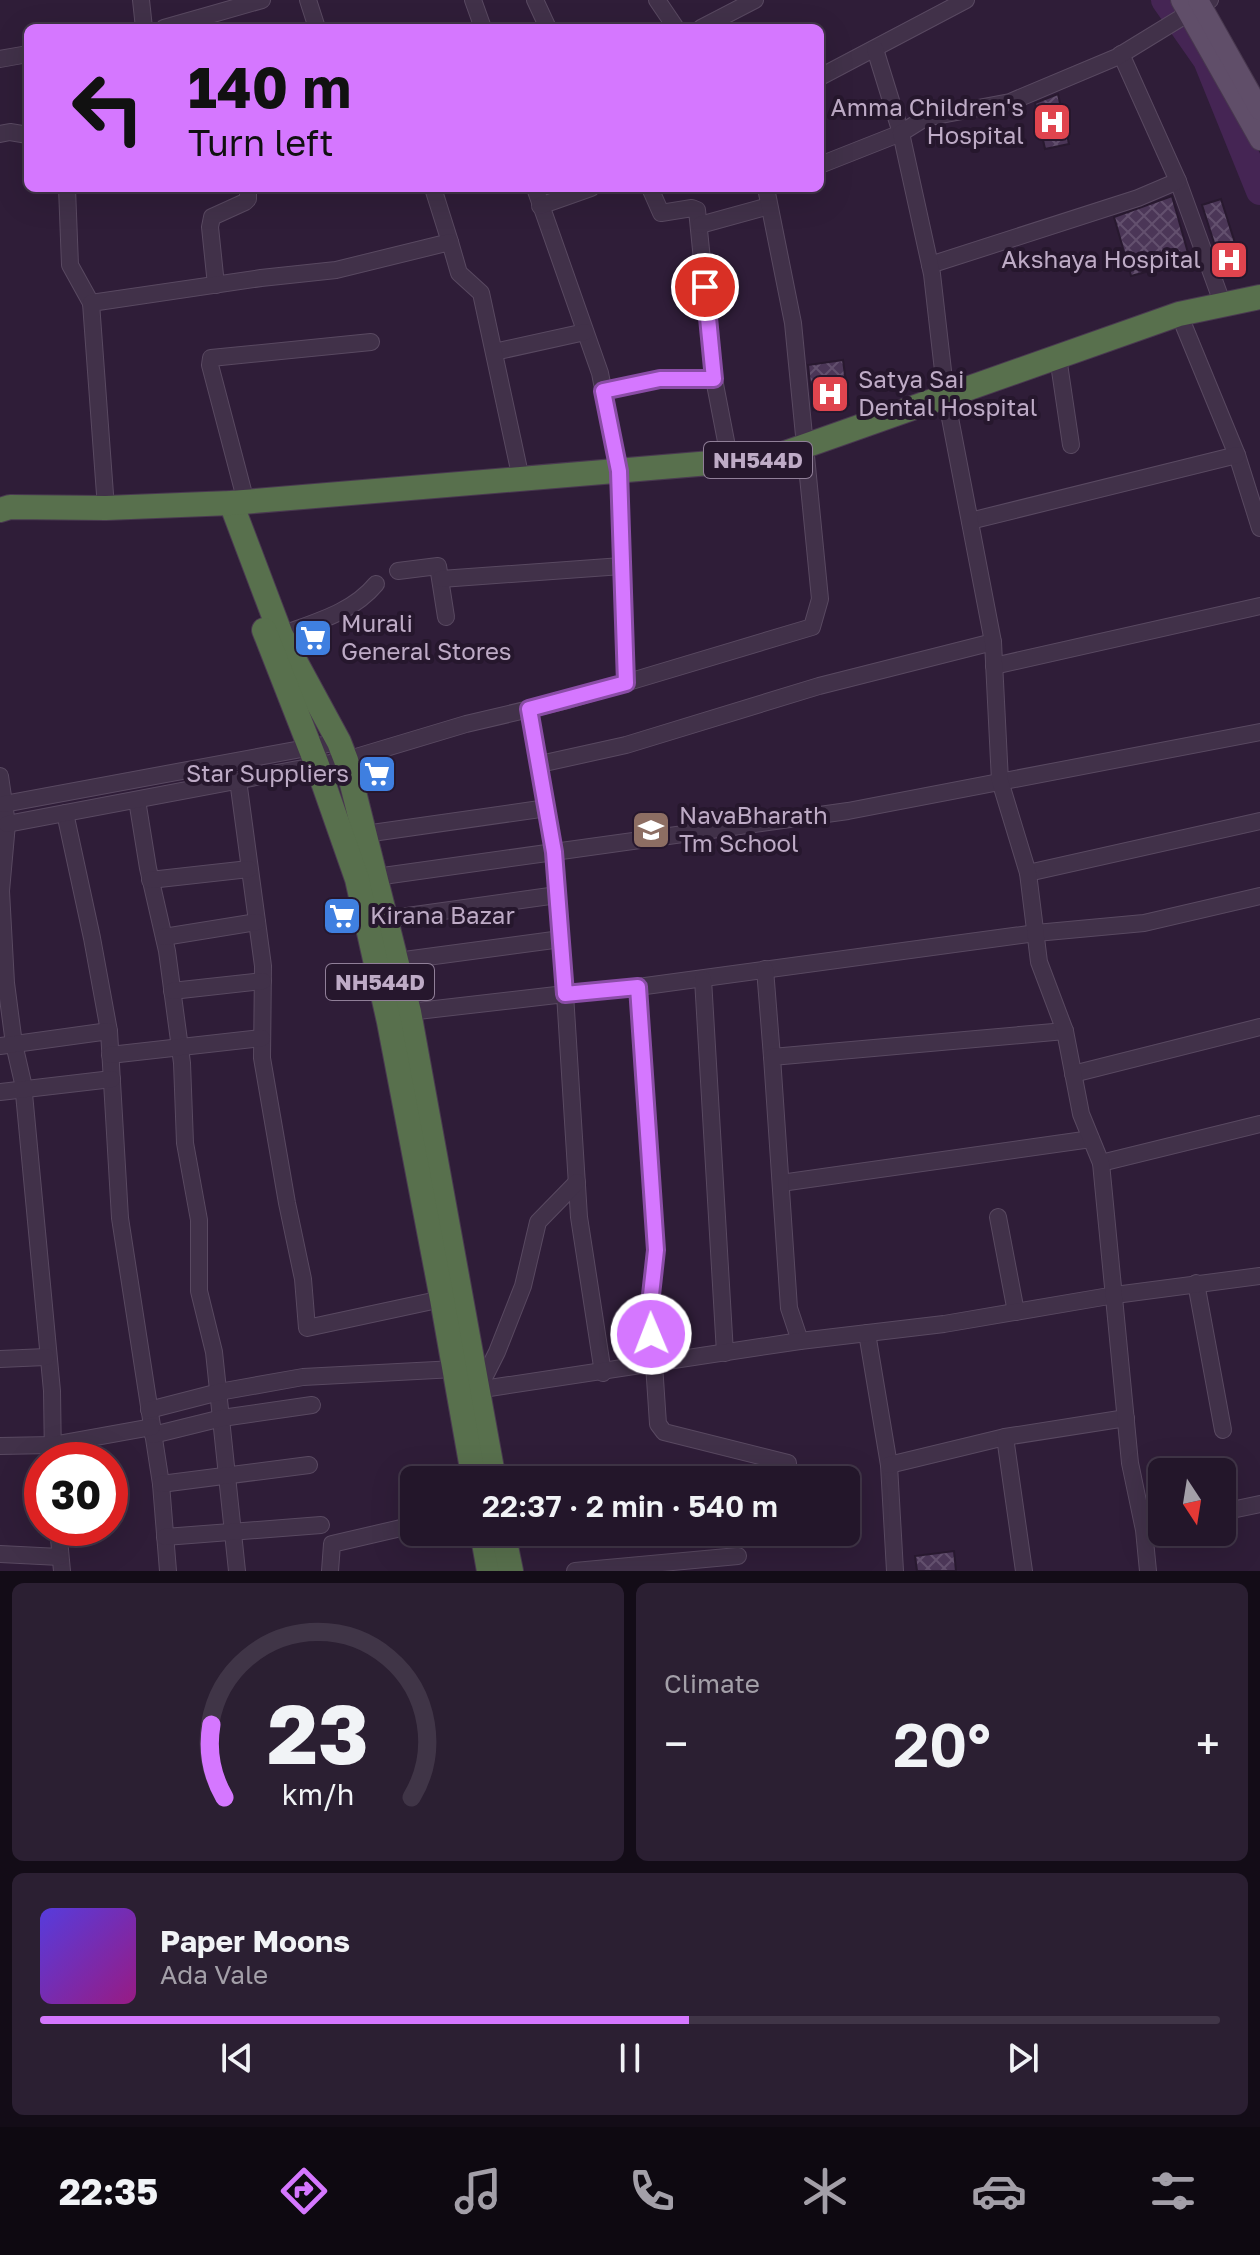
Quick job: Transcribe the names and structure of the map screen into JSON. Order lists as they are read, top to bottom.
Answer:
{
  "streets": {
    "highway": ["NH544D"]
  },
  "places": {
    "hospital": ["Amma Children's Hospital", "Akshaya Hospital", "Satya Sai Dental Hospital"],
    "supermarket": ["Murali General Stores", "Star Suppliers", "Kirana Bazar"],
    "school or university": ["NavaBharath Tm School"]
  },
  "north": "bottom",
  "page": {
    "turn": ["140 m", "Turn left"],
    "limit": "30",
    "trip": "22:37 · 2 min · 540 m",
    "tile": "Climate",
    "heat": ["−", "20°", "+"],
    "song": ["Paper Moons", "Ada Vale"],
    "tabs": "22:35",
    "gauge": ["23", "km/h"]
  }
}
